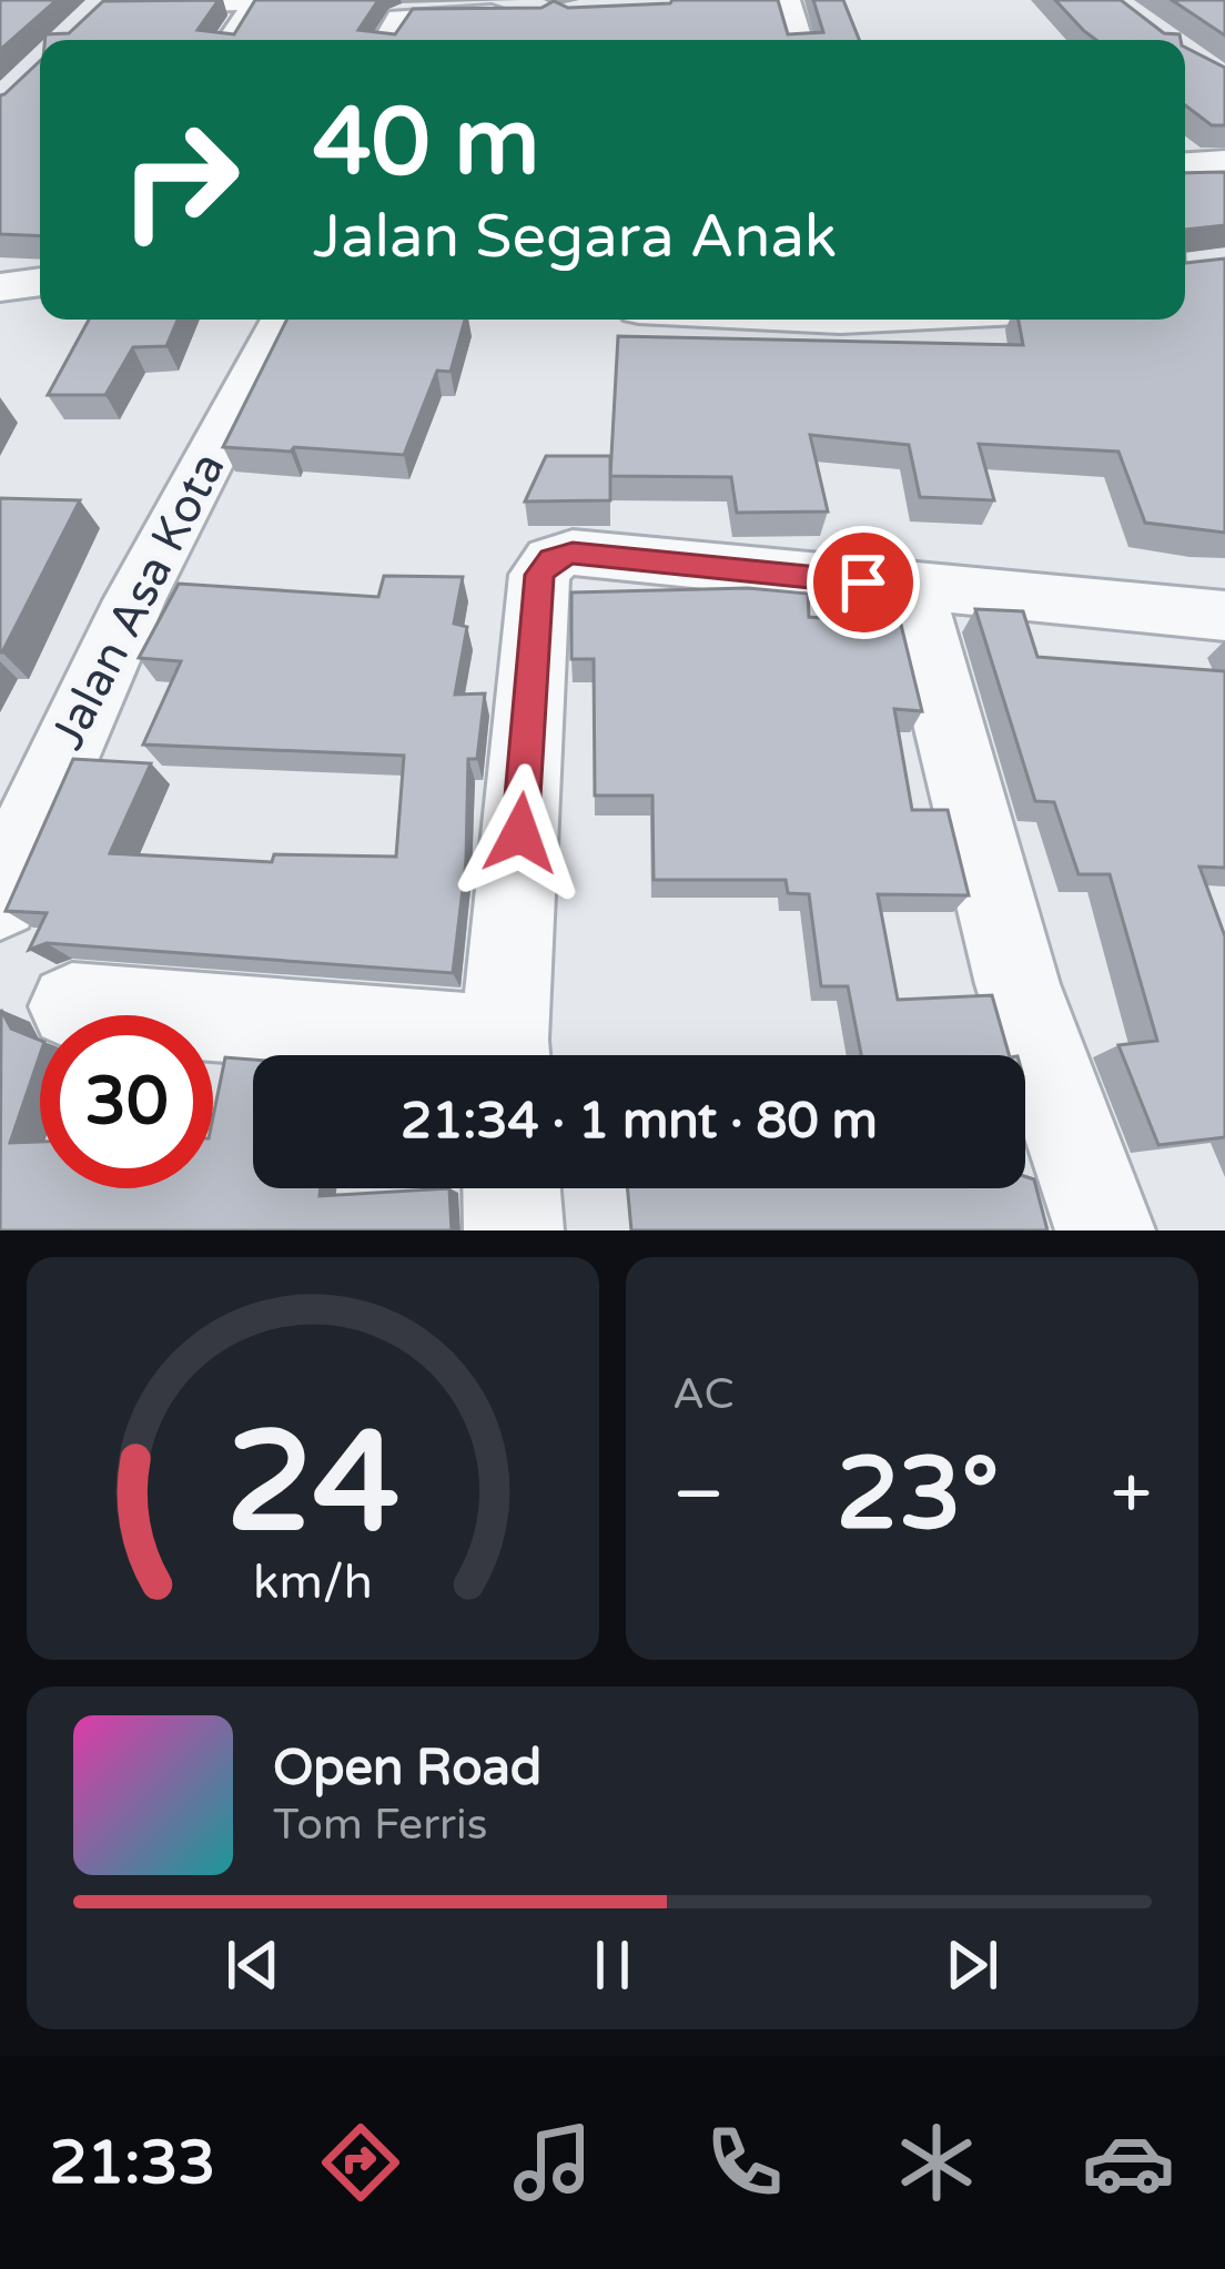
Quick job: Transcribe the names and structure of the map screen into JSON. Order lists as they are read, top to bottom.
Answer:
{
  "streets": {
    "street": ["Jalan Asa Kota"]
  },
  "page": {
    "turn": ["40 m", "Jalan Segara Anak"],
    "limit": "30",
    "trip": "21:34 · 1 mnt · 80 m",
    "tile": "AC",
    "heat": ["−", "23°", "+"],
    "song": ["Open Road", "Tom Ferris"],
    "tabs": "21:33",
    "gauge": ["24", "km/h"]
  }
}
